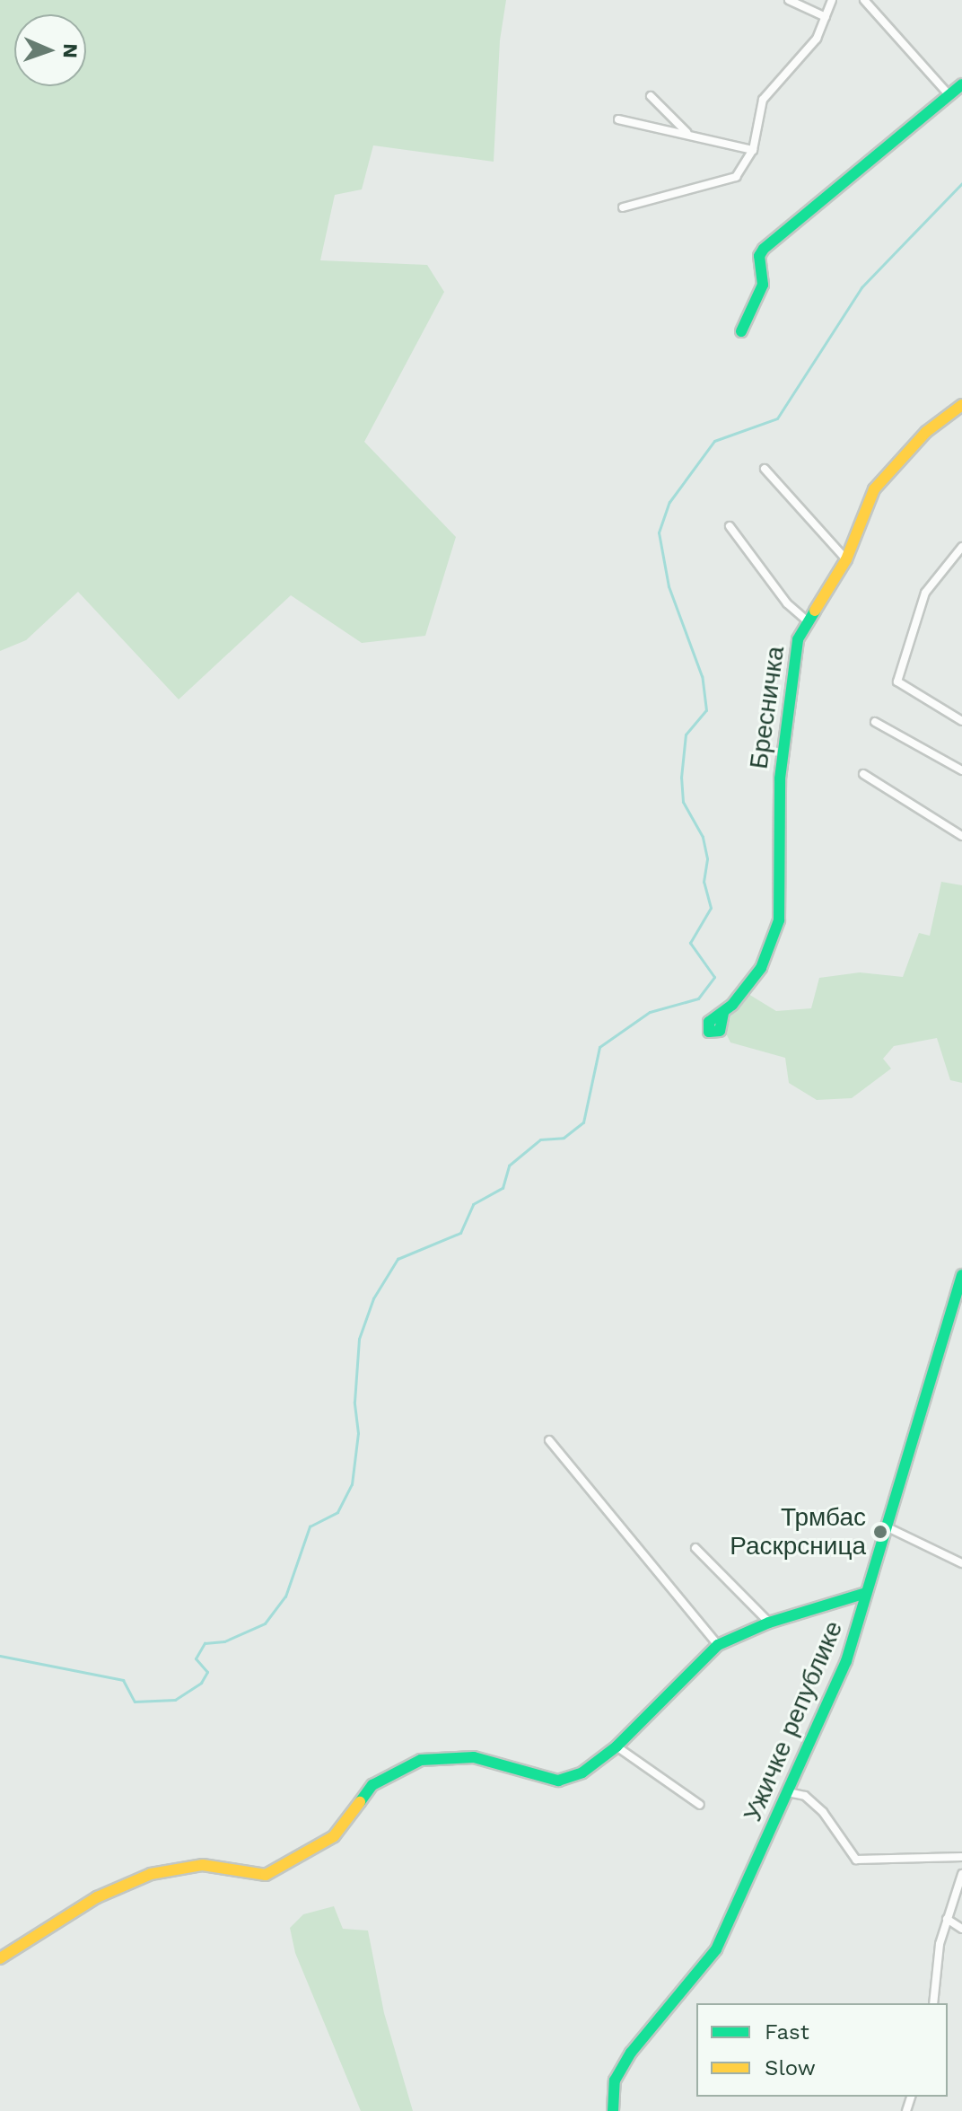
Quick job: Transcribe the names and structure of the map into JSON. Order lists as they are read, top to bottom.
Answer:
{
  "streets": {
    "street": ["Бресничка", "Ужичке републике"]
  },
  "places": ["Трмбас Раскрсница"],
  "legend": ["Fast", "Slow"],
  "north": "right"
}
